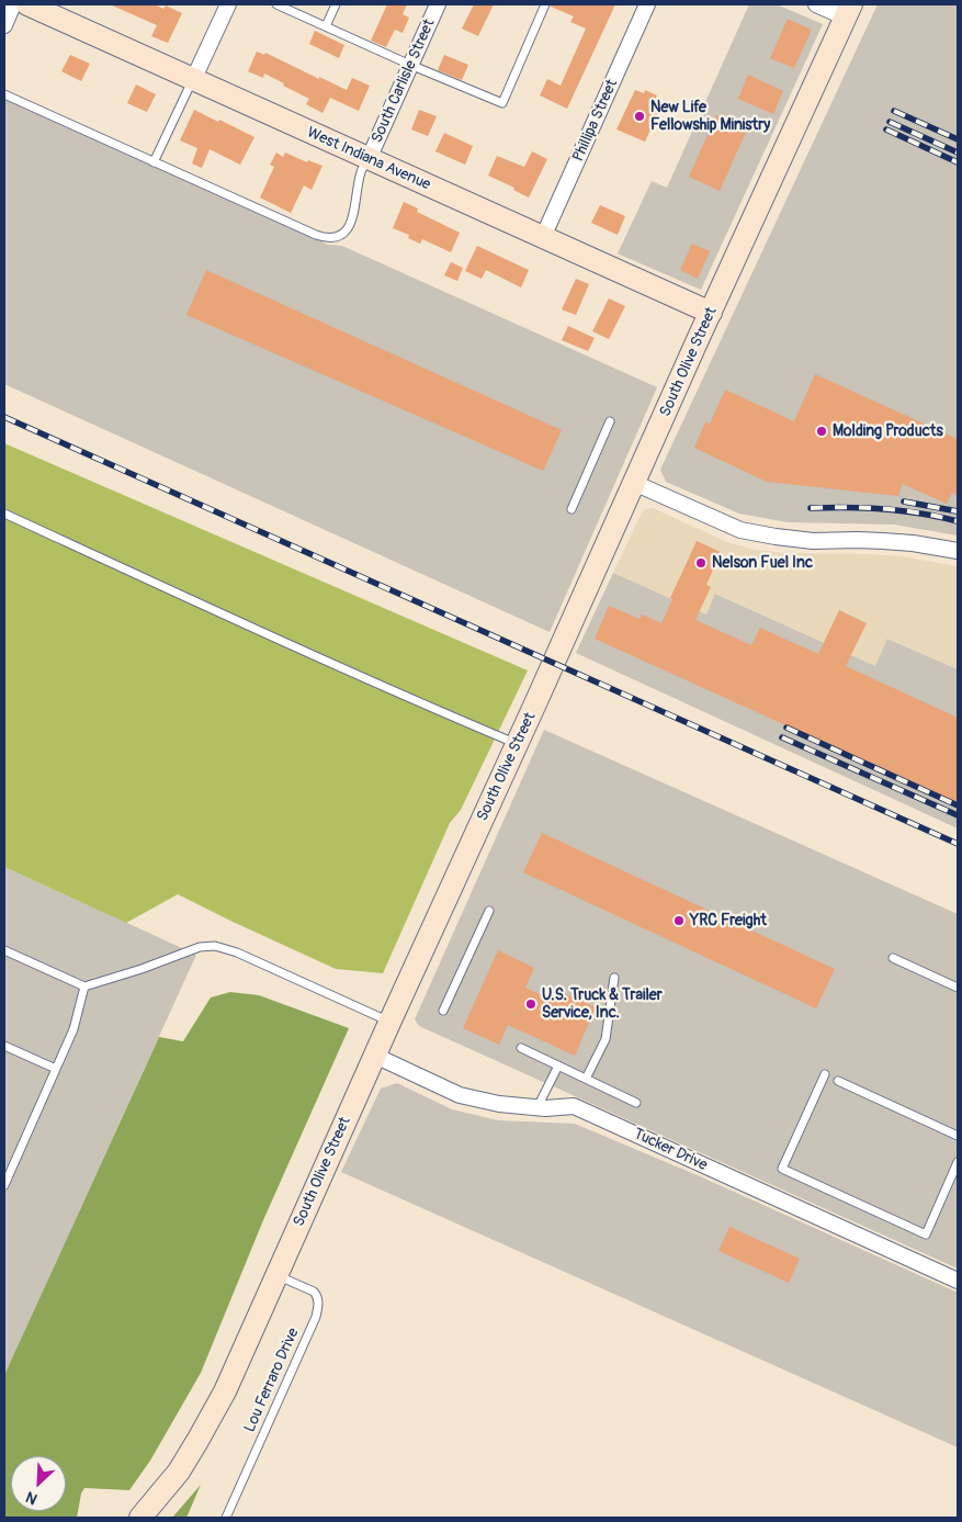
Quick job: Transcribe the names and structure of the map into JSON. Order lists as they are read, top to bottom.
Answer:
{
  "streets": {
    "street": [
      "South Carlisle Street",
      "Phillipa Street",
      "West Indiana Avenue",
      "South Olive Street",
      "Tucker Drive"
    ],
    "lane": ["Lou Ferraro Drive"]
  },
  "crossings": [
    ["South Carlisle Street", "West Indiana Avenue"],
    ["Phillipa Street", "West Indiana Avenue"],
    ["West Indiana Avenue", "South Olive Street"],
    ["South Olive Street", "Tucker Drive"],
    ["South Olive Street", "Lou Ferraro Drive"]
  ],
  "places": [
    "New Life Fellowship Ministry",
    "Molding Products",
    "Nelson Fuel Inc",
    "YRC Freight",
    "U.S. Truck & Trailer Service, Inc."
  ],
  "north": "bottom left"
}
